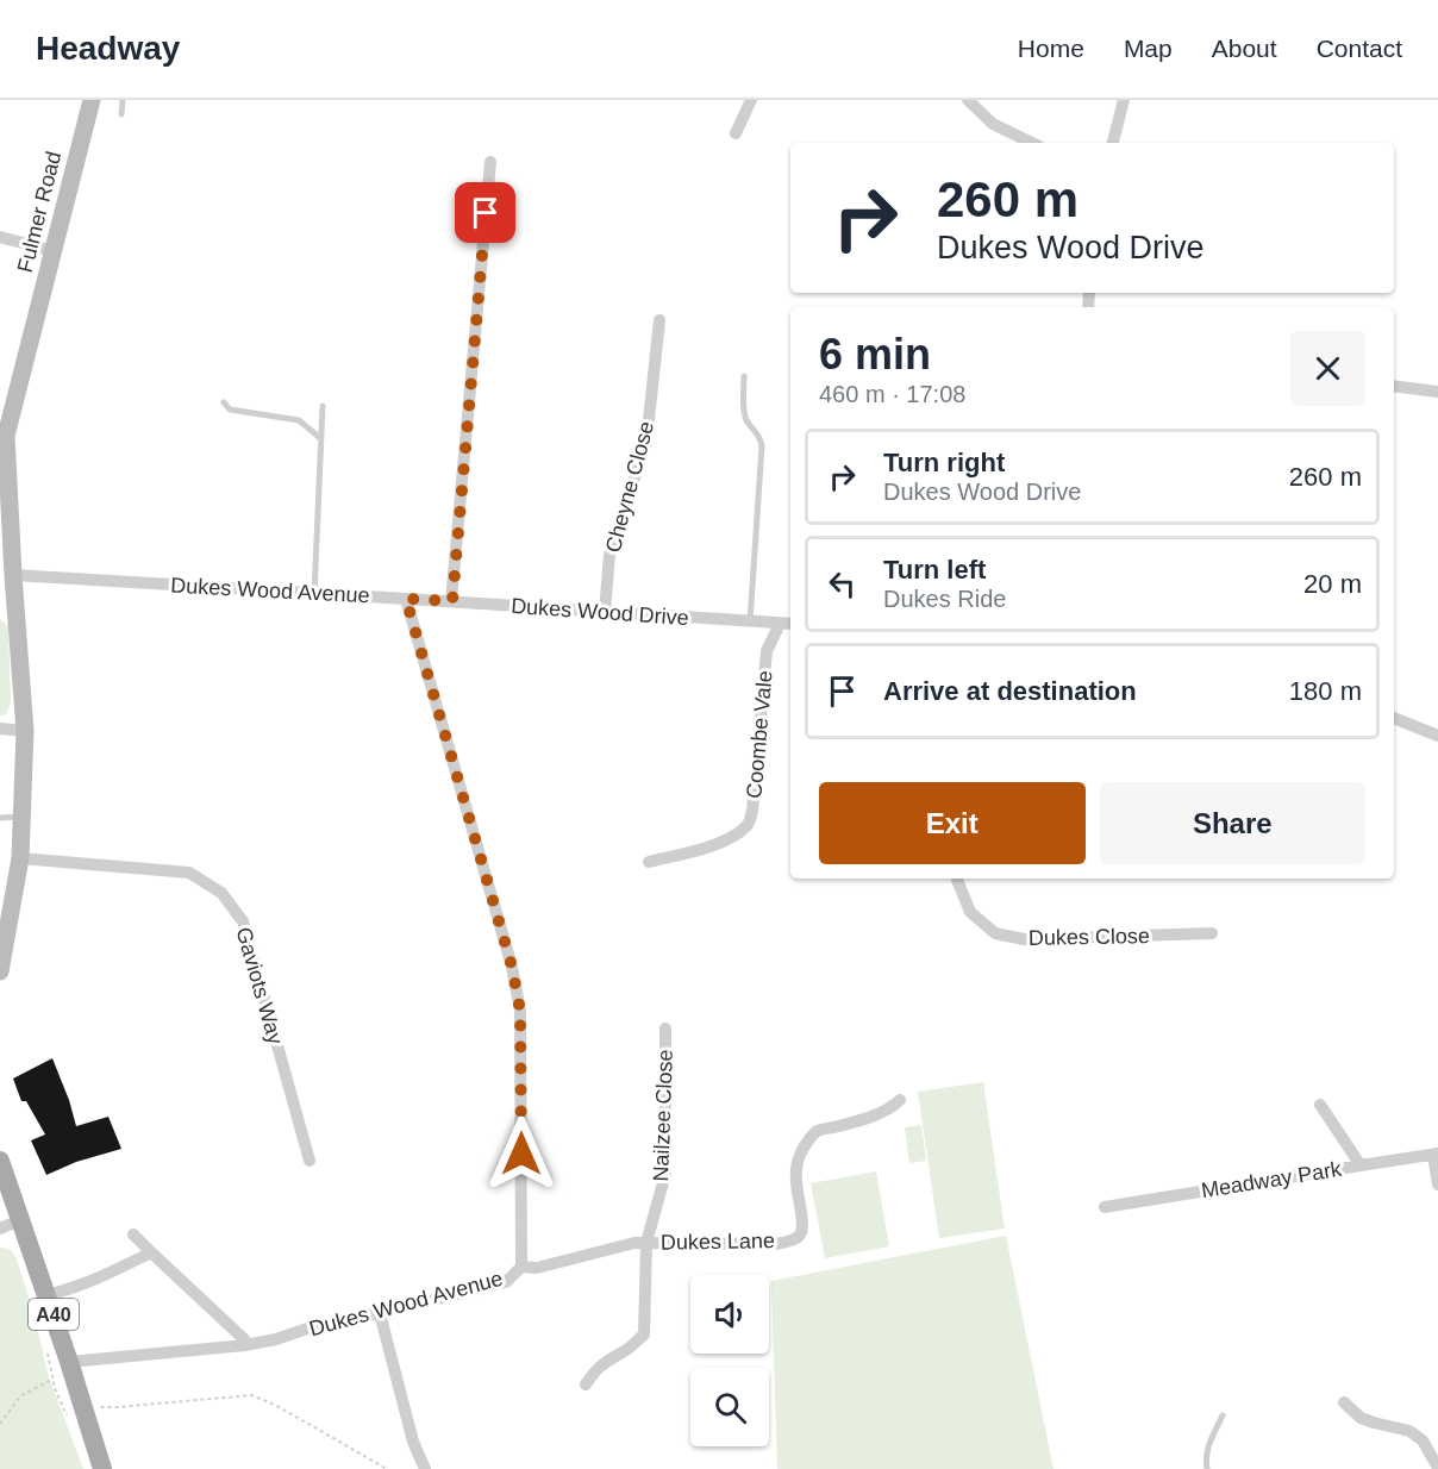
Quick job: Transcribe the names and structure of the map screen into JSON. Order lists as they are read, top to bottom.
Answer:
{
  "streets": {
    "main road": ["A40"],
    "street": [
      "Fulmer Road",
      "Cheyne Close",
      "Dukes Wood Avenue",
      "Dukes Wood Drive",
      "Coombe Vale",
      "Dukes Close",
      "Gaviots Way",
      "Nailzee Close",
      "Meadway Park",
      "Dukes Lane"
    ]
  },
  "crossings": [
    ["Fulmer Road", "Dukes Wood Avenue"],
    ["Fulmer Road", "Gaviots Way"],
    ["Cheyne Close", "Dukes Wood Drive"],
    ["Dukes Wood Avenue", "Dukes Wood Drive"],
    ["Dukes Wood Avenue", "Dukes Lane"],
    ["Dukes Wood Avenue", "A40"],
    ["Dukes Wood Drive", "Coombe Vale"],
    ["Nailzee Close", "Dukes Lane"]
  ],
  "page": {
    "header": "Headway",
    "nav": [
      "Home",
      "Map",
      "About",
      "Contact"
    ],
    "turn": ["260 m", "Dukes Wood Drive"],
    "heading": ["6 min", "460 m · 17:08"],
    "list": [
      {
        "name": "Turn right",
        "note": "Dukes Wood Drive",
        "value": "260 m"
      },
      {
        "name": "Turn left",
        "note": "Dukes Ride",
        "value": "20 m"
      },
      {
        "name": "Arrive at destination",
        "value": "180 m"
      }
    ],
    "buttons": ["Exit", "Share"]
  }
}
